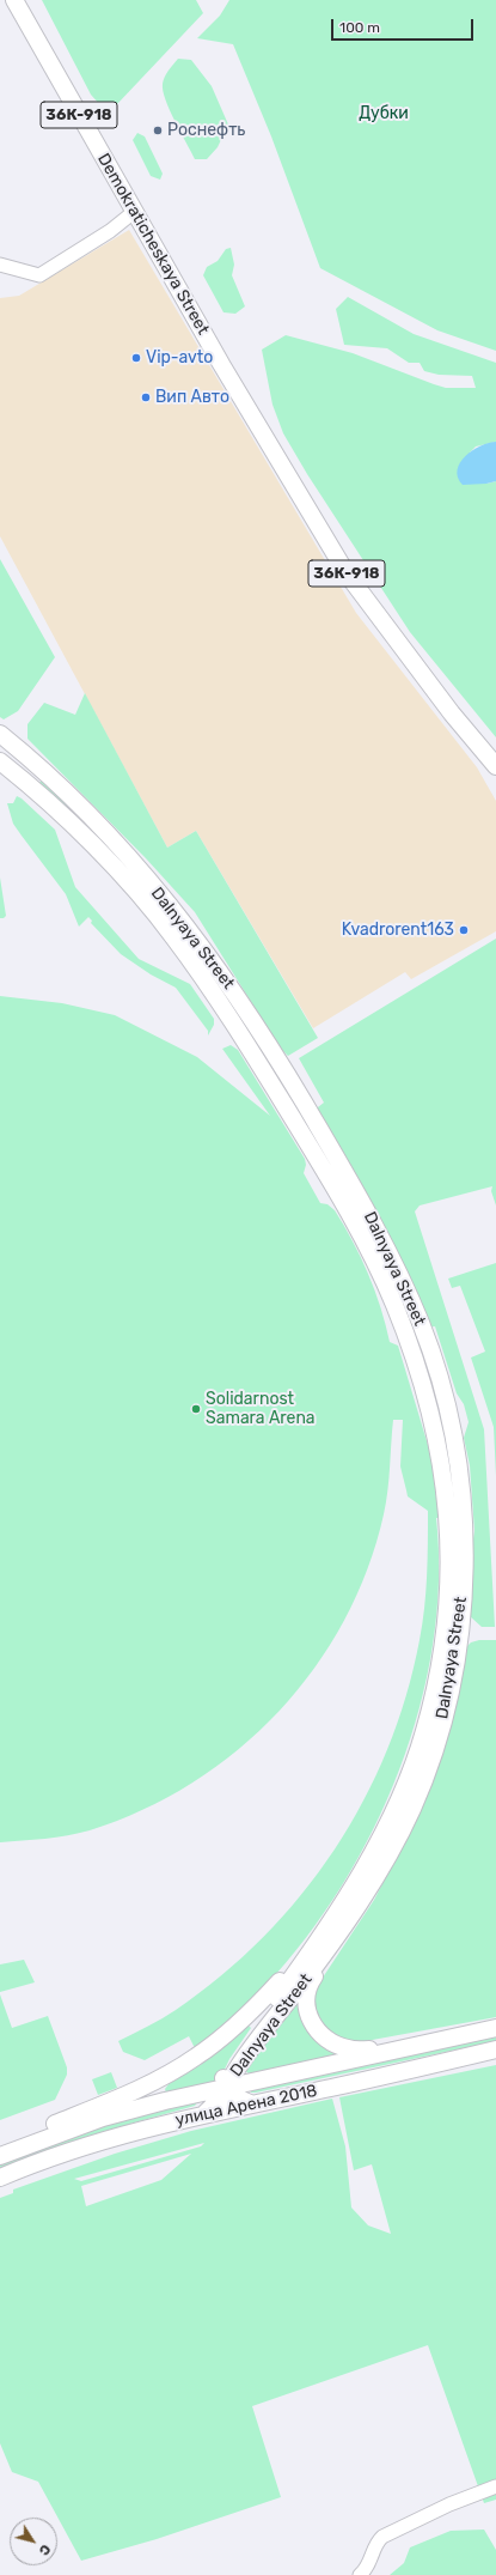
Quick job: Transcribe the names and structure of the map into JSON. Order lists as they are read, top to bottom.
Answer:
{
  "streets": {
    "main road": [
      "36К-918",
      "Demokraticheskaya Street",
      "Dalnyaya Street",
      "улица Арена 2018"
    ]
  },
  "crossings": [
    ["Dalnyaya Street", "улица Арена 2018"]
  ],
  "parks": ["Дубки"],
  "places": [
    "Роснефть",
    "Vip-avto",
    "Вип Авто",
    "Kvadrorent163",
    "Solidarnost Samara Arena"
  ],
  "scale_bar": "100 m",
  "north": "bottom right"
}
